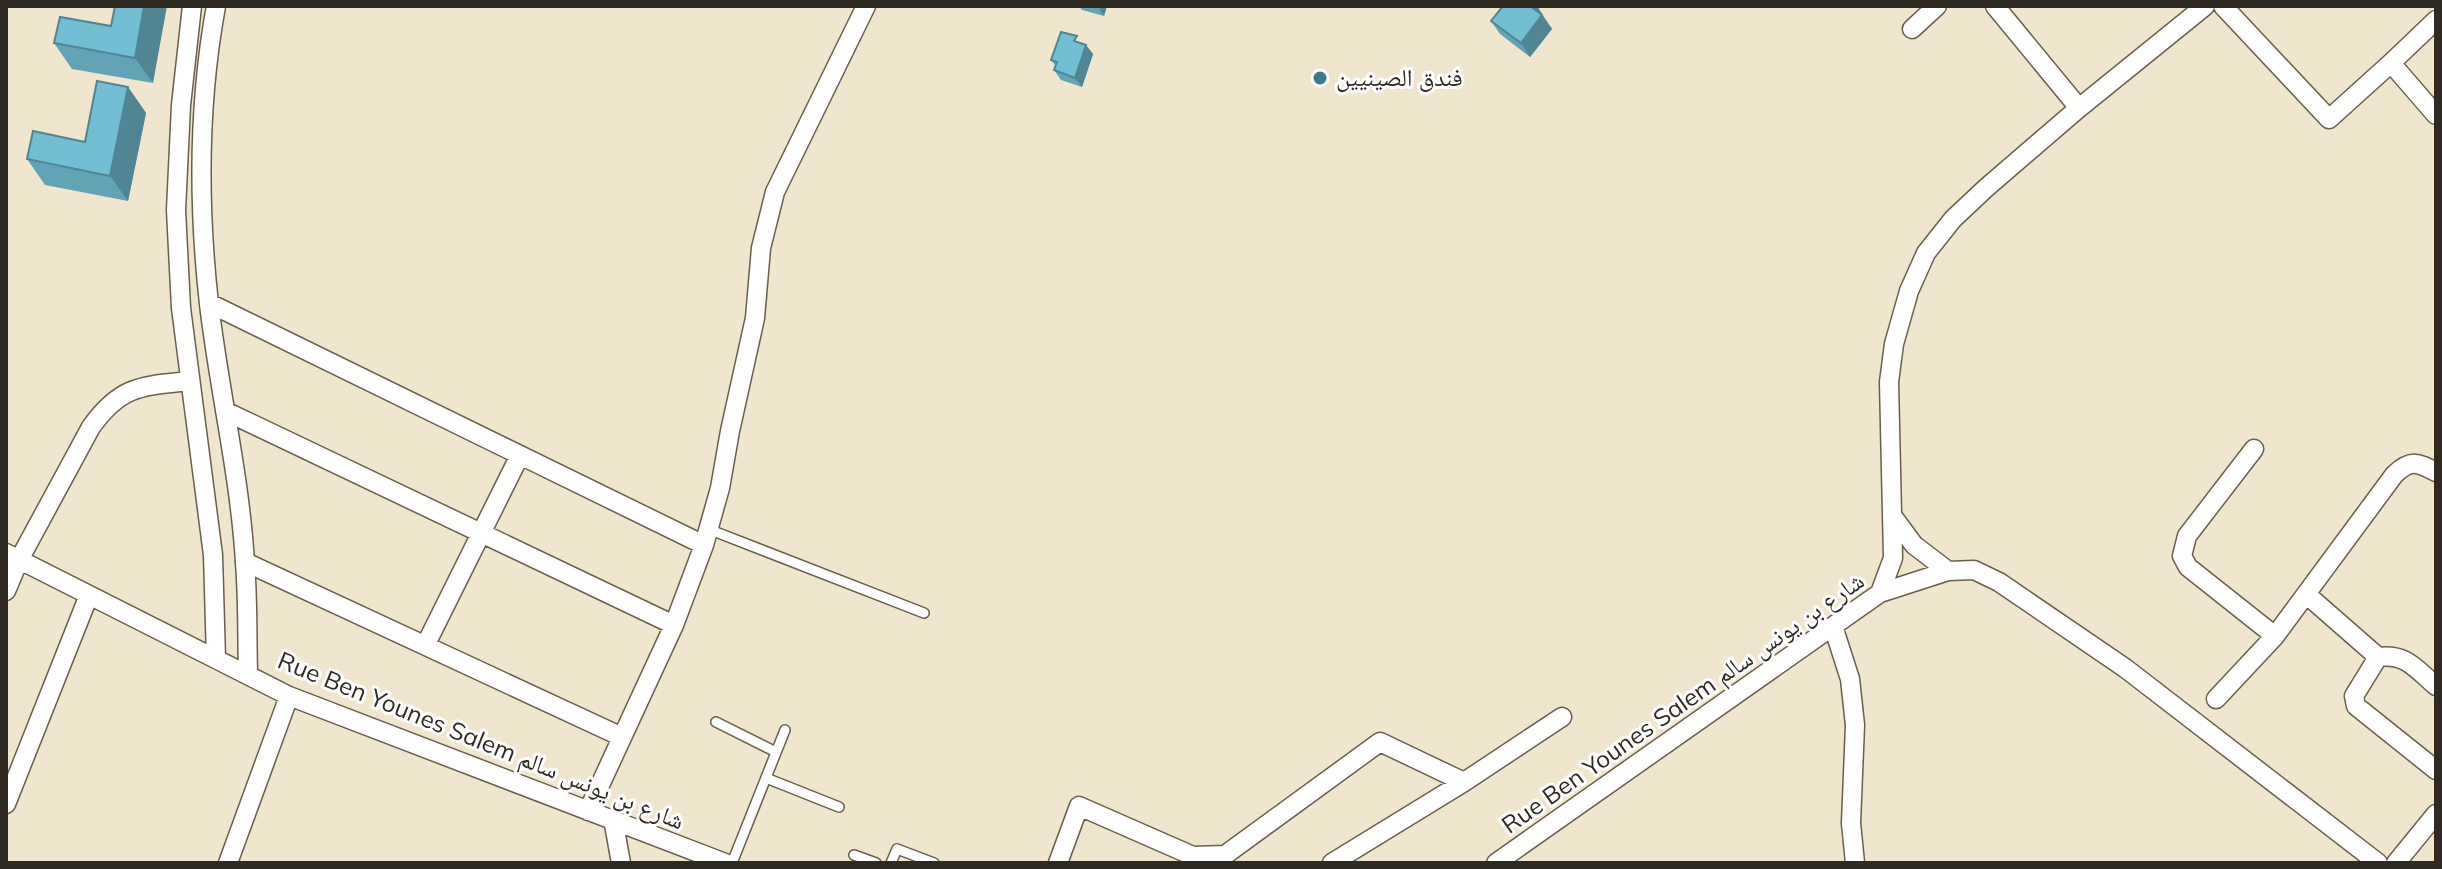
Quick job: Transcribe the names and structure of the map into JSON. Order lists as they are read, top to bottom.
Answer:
{
  "streets": {
    "street": ["Rue Ben Younes Salem شارع بن يونس سالم"]
  },
  "places": ["فندق الصينيين"]
}
